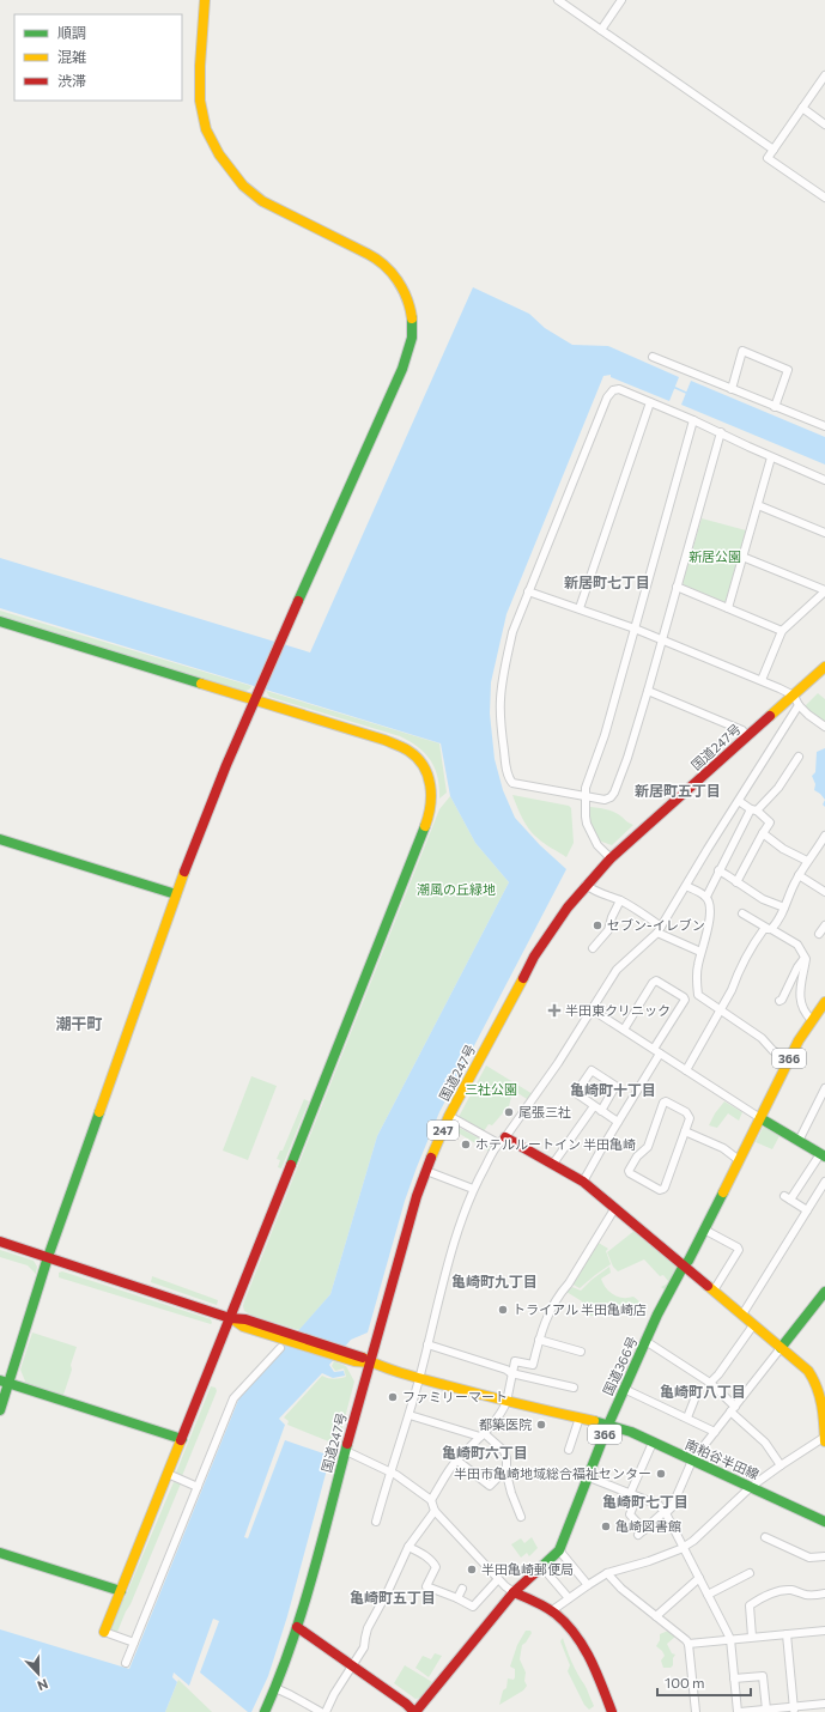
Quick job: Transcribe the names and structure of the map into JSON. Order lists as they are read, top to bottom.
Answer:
{
  "streets": {
    "main road": [
      "国道247号",
      "366",
      "247",
      "国道366号",
      "南粕谷半田線"
    ]
  },
  "crossings": [
    ["国道247号", "南粕谷半田線"],
    ["国道366号", "南粕谷半田線"]
  ],
  "districts": [
    "新居町七丁目",
    "新居町五丁目",
    "潮干町",
    "亀崎町十丁目",
    "亀崎町九丁目",
    "亀崎町八丁目",
    "亀崎町六丁目",
    "亀崎町七丁目",
    "亀崎町五丁目"
  ],
  "parks": ["新居公園", "潮風の丘緑地", "三社公園"],
  "places": {
    "other": [
      "セブン-イレブン",
      "尾張三社",
      "ホテルルートイン 半田亀崎",
      "トライアル 半田亀崎店",
      "ファミリーマート",
      "都築医院",
      "半田市亀崎地域総合福祉センター",
      "亀崎図書館",
      "半田亀崎郵便局"
    ],
    "health": ["半田東クリニック"]
  },
  "legend": ["順調", "混雑", "渋滞"],
  "scale_bar": "100 m",
  "north": "bottom"
}
